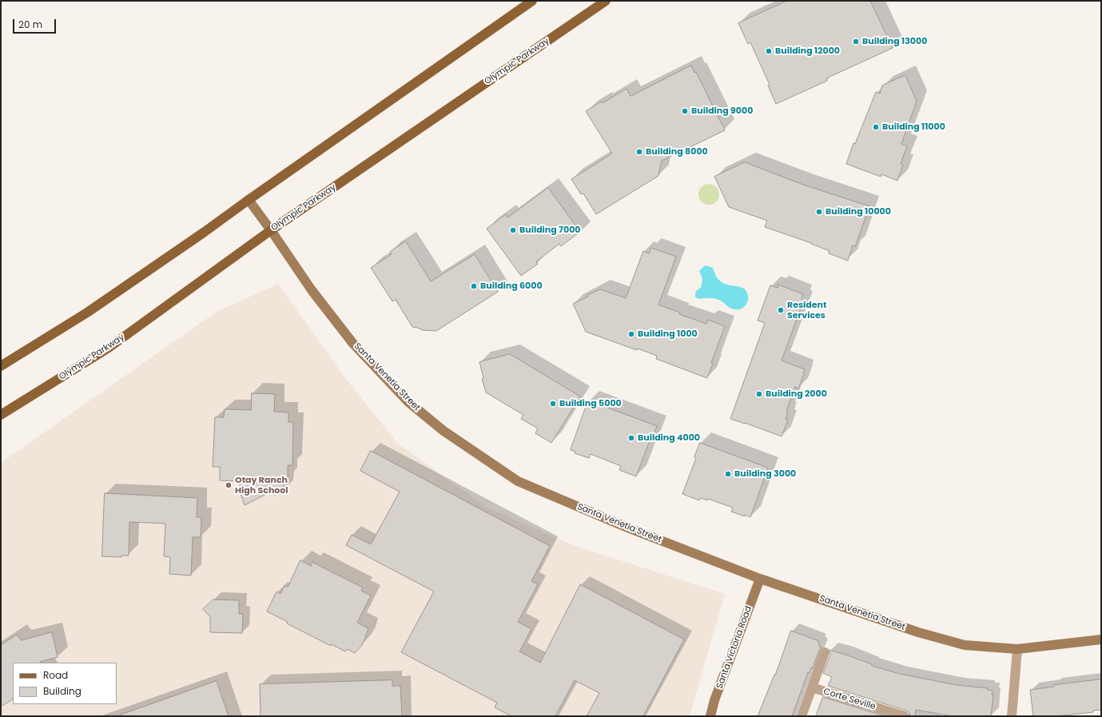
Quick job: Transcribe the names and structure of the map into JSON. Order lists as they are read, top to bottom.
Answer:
{
  "streets": {
    "main road": ["Olympic Parkway"],
    "street": ["Santa Venetia Street", "Santa Victoria Road", "Corte Seville"]
  },
  "crossings": [
    ["Olympic Parkway", "Santa Venetia Street"],
    ["Santa Venetia Street", "Santa Victoria Road"]
  ],
  "places": [
    "Building 13000",
    "Building 12000",
    "Building 9000",
    "Building 11000",
    "Building 8000",
    "Building 10000",
    "Building 7000",
    "Building 6000",
    "Resident Services",
    "Building 1000",
    "Building 2000",
    "Building 5000",
    "Building 4000",
    "Building 3000",
    "Otay Ranch High School"
  ],
  "legend": ["Road", "Building"],
  "scale_bar": "20 m"
}
